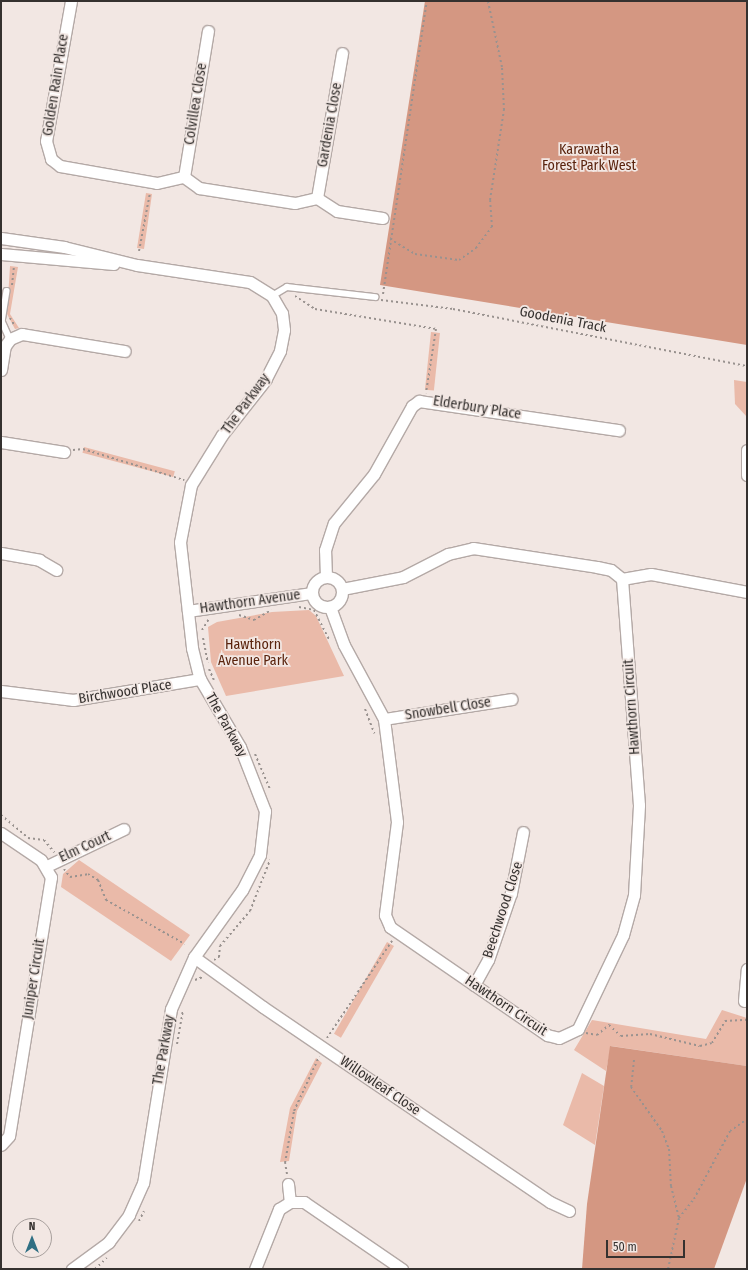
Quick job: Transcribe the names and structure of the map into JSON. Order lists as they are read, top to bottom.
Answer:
{
  "streets": {
    "street": [
      "Golden Rain Place",
      "Colvillea Close",
      "Gardenia Close",
      "The Parkway",
      "Elderbury Place",
      "Hawthorn Avenue",
      "Birchwood Place",
      "Hawthorn Circuit",
      "Snowbell Close",
      "Elm Court",
      "Beechwood Close",
      "Juniper Circuit",
      "Willowleaf Close"
    ],
    "path": ["Goodenia Track"]
  },
  "crossings": [
    ["Golden Rain Place", "Colvillea Close"],
    ["The Parkway", "Hawthorn Avenue"],
    ["The Parkway", "Birchwood Place"],
    ["The Parkway", "Willowleaf Close"],
    ["Elderbury Place", "Hawthorn Avenue"],
    ["Elderbury Place", "Hawthorn Circuit"],
    ["Hawthorn Avenue", "Hawthorn Circuit"],
    ["Hawthorn Circuit", "Snowbell Close"],
    ["Hawthorn Circuit", "Beechwood Close"],
    ["Elm Court", "Juniper Circuit"]
  ],
  "parks": ["Karawatha Forest Park West", "Hawthorn Avenue Park"],
  "scale_bar": "50 m",
  "north": "top"
}
